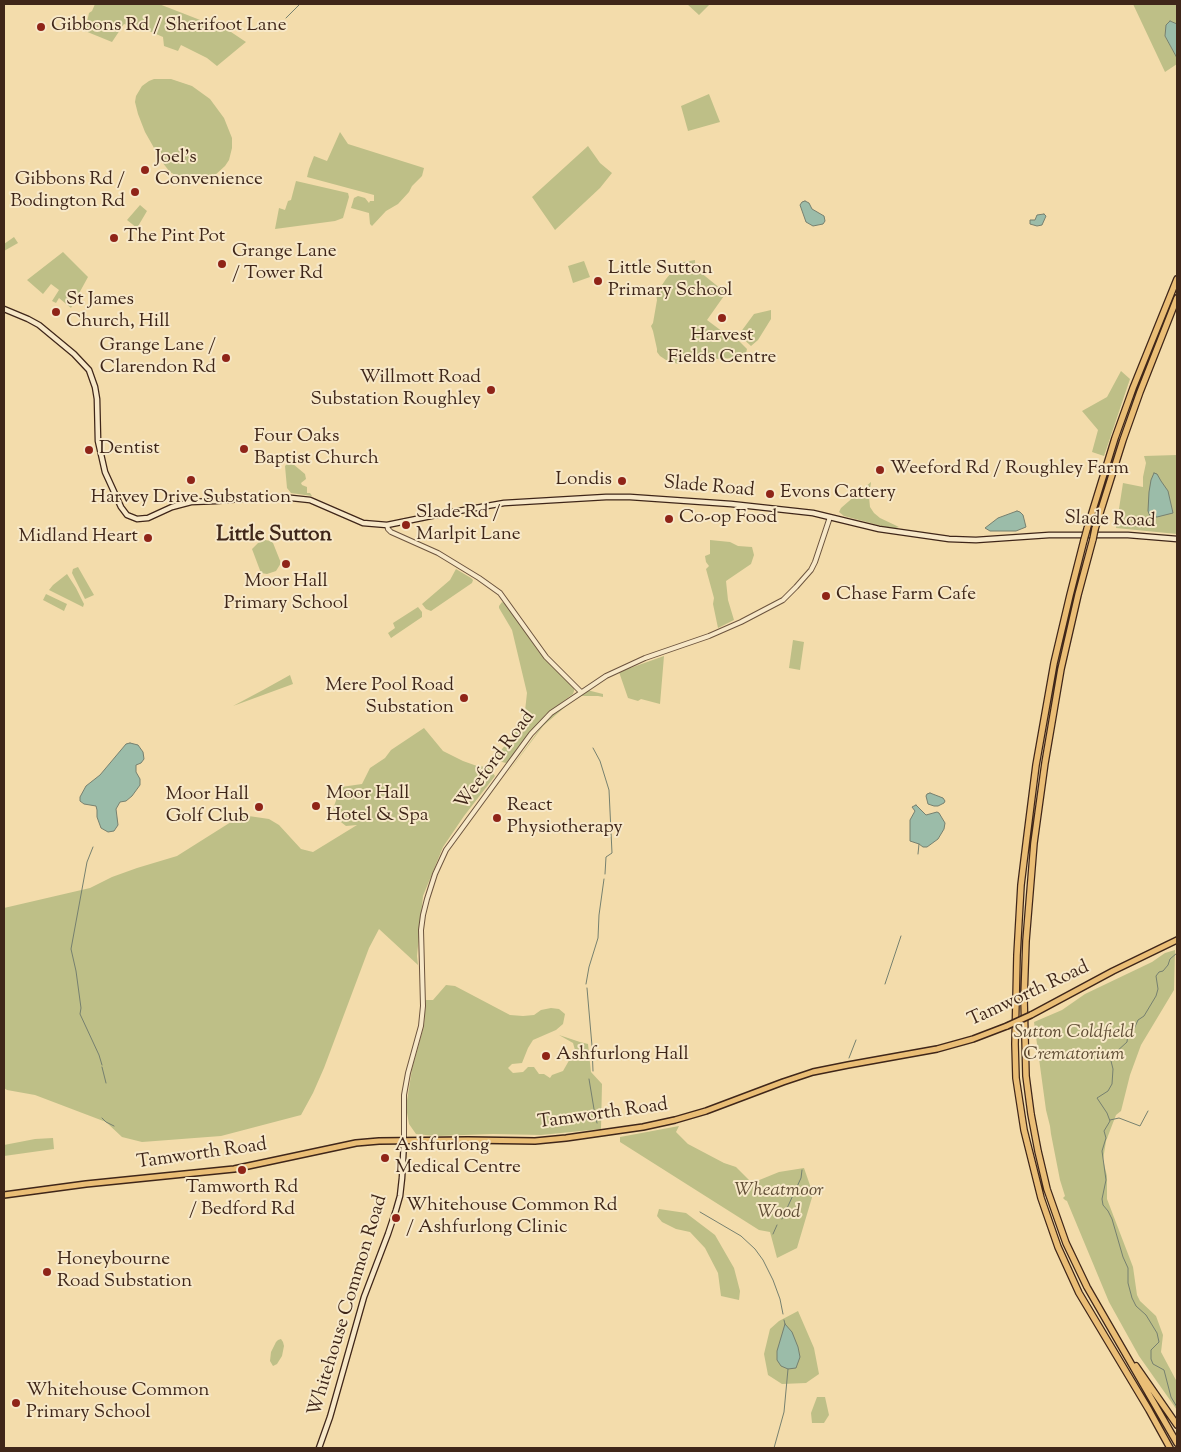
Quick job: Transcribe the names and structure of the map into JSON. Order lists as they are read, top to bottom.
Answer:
{
  "streets": {
    "main road": ["Slade Road", "Tamworth Road", "Whitehouse Common Road"],
    "street": ["Weeford Road"]
  },
  "crossings": [
    ["Slade Road", "Weeford Road"],
    ["Weeford Road", "Tamworth Road"],
    ["Weeford Road", "Whitehouse Common Road"],
    ["Tamworth Road", "Whitehouse Common Road"]
  ],
  "districts": ["Little Sutton"],
  "parks": ["Sutton Coldfield Crematorium", "Wheatmoor Wood"],
  "places": [
    "Gibbons Rd / Sherifoot Lane",
    "Joel's Convenience",
    "Gibbons Rd / Bodington Rd",
    "The Pint Pot",
    "Grange Lane / Tower Rd",
    "Little Sutton Primary School",
    "St James Church, Hill",
    "Harvest Fields Centre",
    "Grange Lane / Clarendon Rd",
    "Willmott Road Substation Roughley",
    "Four Oaks Baptist Church",
    "Dentist",
    "Weeford Rd / Roughley Farm",
    "Harvey Drive Substation",
    "Londis",
    "Evons Cattery",
    "Co-op Food",
    "Slade Rd / Marlpit Lane",
    "Midland Heart",
    "Moor Hall Primary School",
    "Chase Farm Cafe",
    "Mere Pool Road Substation",
    "Moor Hall Hotel & Spa",
    "Moor Hall Golf Club",
    "React Physiotherapy",
    "Ashfurlong Hall",
    "Ashfurlong Medical Centre",
    "Tamworth Rd / Bedford Rd",
    "Whitehouse Common Rd / Ashfurlong Clinic",
    "Honeybourne Road Substation",
    "Whitehouse Common Primary School"
  ]
}
